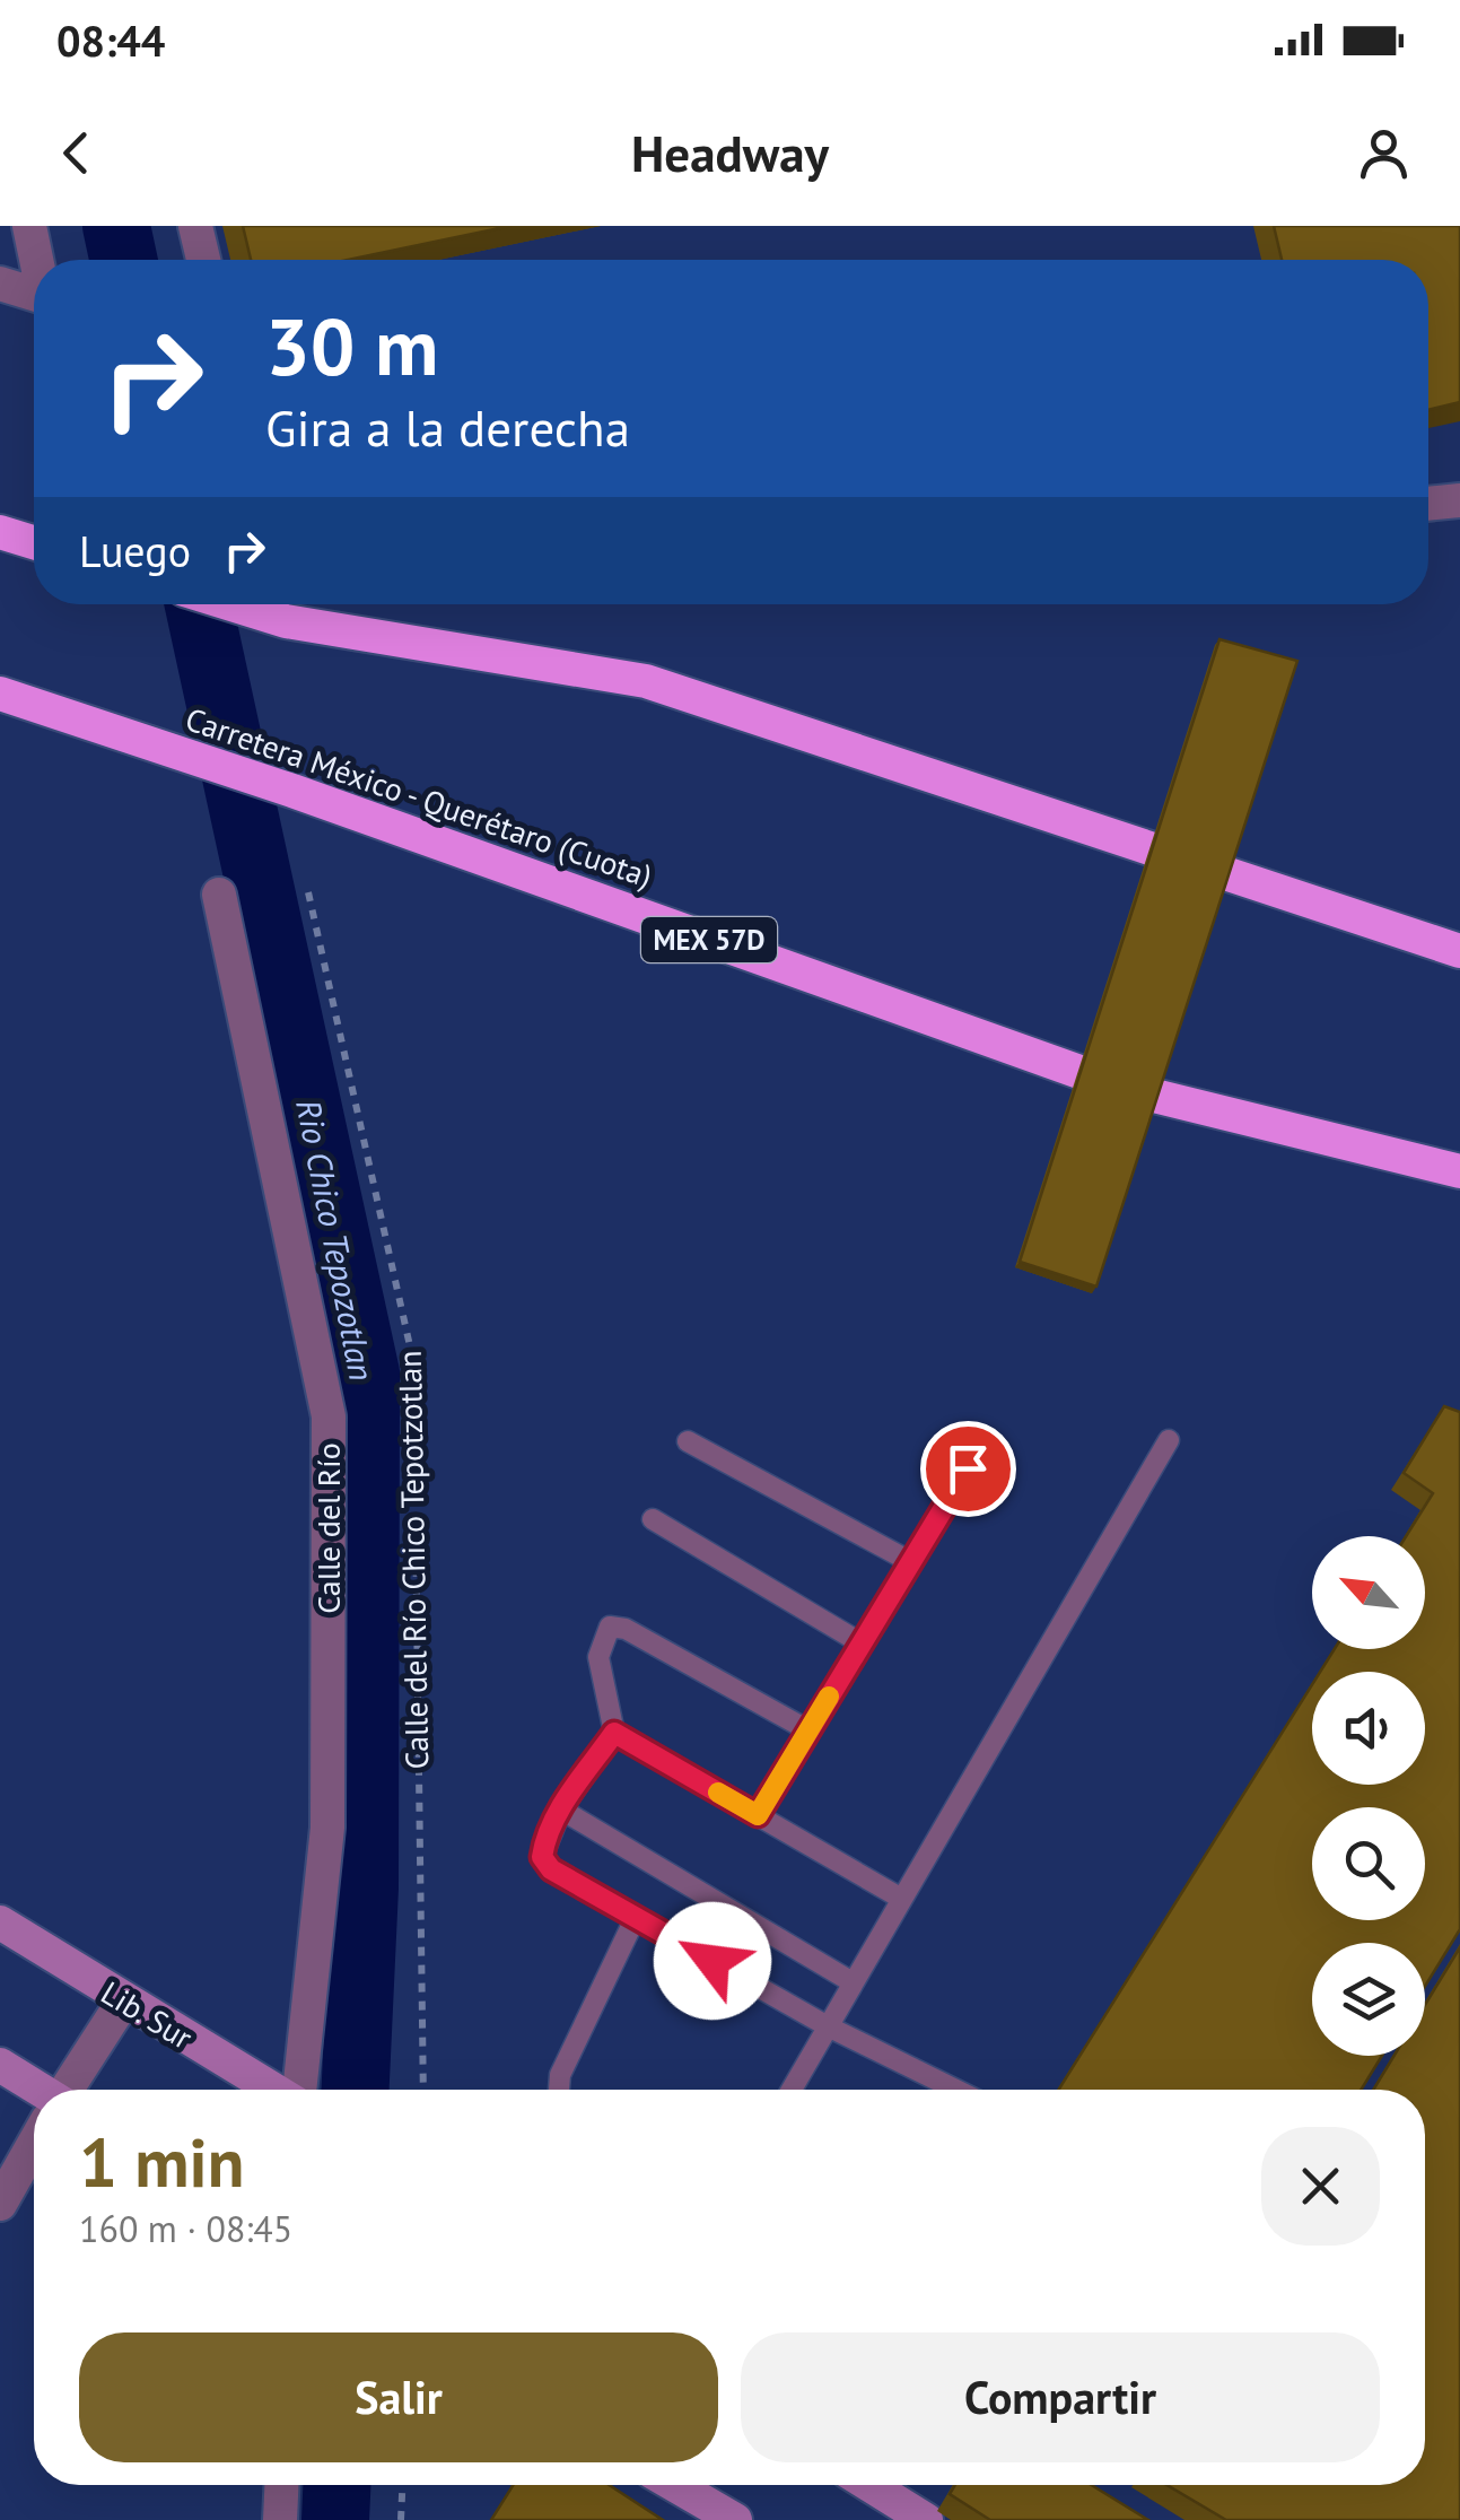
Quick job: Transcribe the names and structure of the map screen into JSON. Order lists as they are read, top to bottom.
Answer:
{
  "streets": {
    "highway": ["Carretera México - Querétaro (Cuota)", "MEX 57D"],
    "street": ["Calle del Río", "Lib. Sur"],
    "path": ["Calle del Río Chico Tepotzotlan"]
  },
  "water": ["Rio Chico Tepozotlan"],
  "north": "top left",
  "page": {
    "status": "08:44",
    "header": "Headway",
    "turn": ["30 m", "Gira a la derecha"],
    "then": "Luego",
    "heading": ["1 min", "160 m · 08:45"],
    "buttons": ["Salir", "Compartir"]
  }
}
